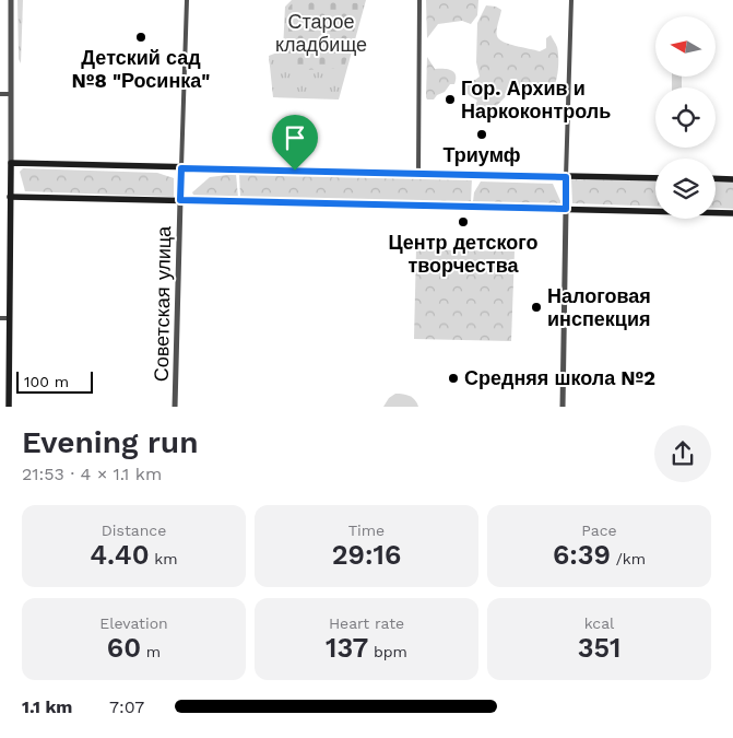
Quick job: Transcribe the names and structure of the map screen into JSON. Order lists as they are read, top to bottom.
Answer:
{
  "streets": {
    "street": ["Советская улица"]
  },
  "parks": ["Старое кладбище"],
  "places": [
    "Детский сад №8 \"Росинка\"",
    "Гор. Архив и Наркоконтроль",
    "Триумф",
    "Центр детского творчества",
    "Налоговая инспекция",
    "Средняя школа №2"
  ],
  "scale_bar": "100 m",
  "north": "left",
  "page": {
    "scale": "100 m",
    "heading": ["Evening run", "21:53 · 4 × 1.1 km"],
    "stats": [
      ["Distance", "4.40 km"],
      ["Time", "29:16"],
      ["Pace", "6:39 /km"],
      ["Elevation", "60 m"],
      ["Heart rate", "137 bpm"],
      ["kcal", "351"]
    ],
    "list": [
      {
        "name": "1.1 km",
        "note": "7:07"
      }
    ]
  }
}
